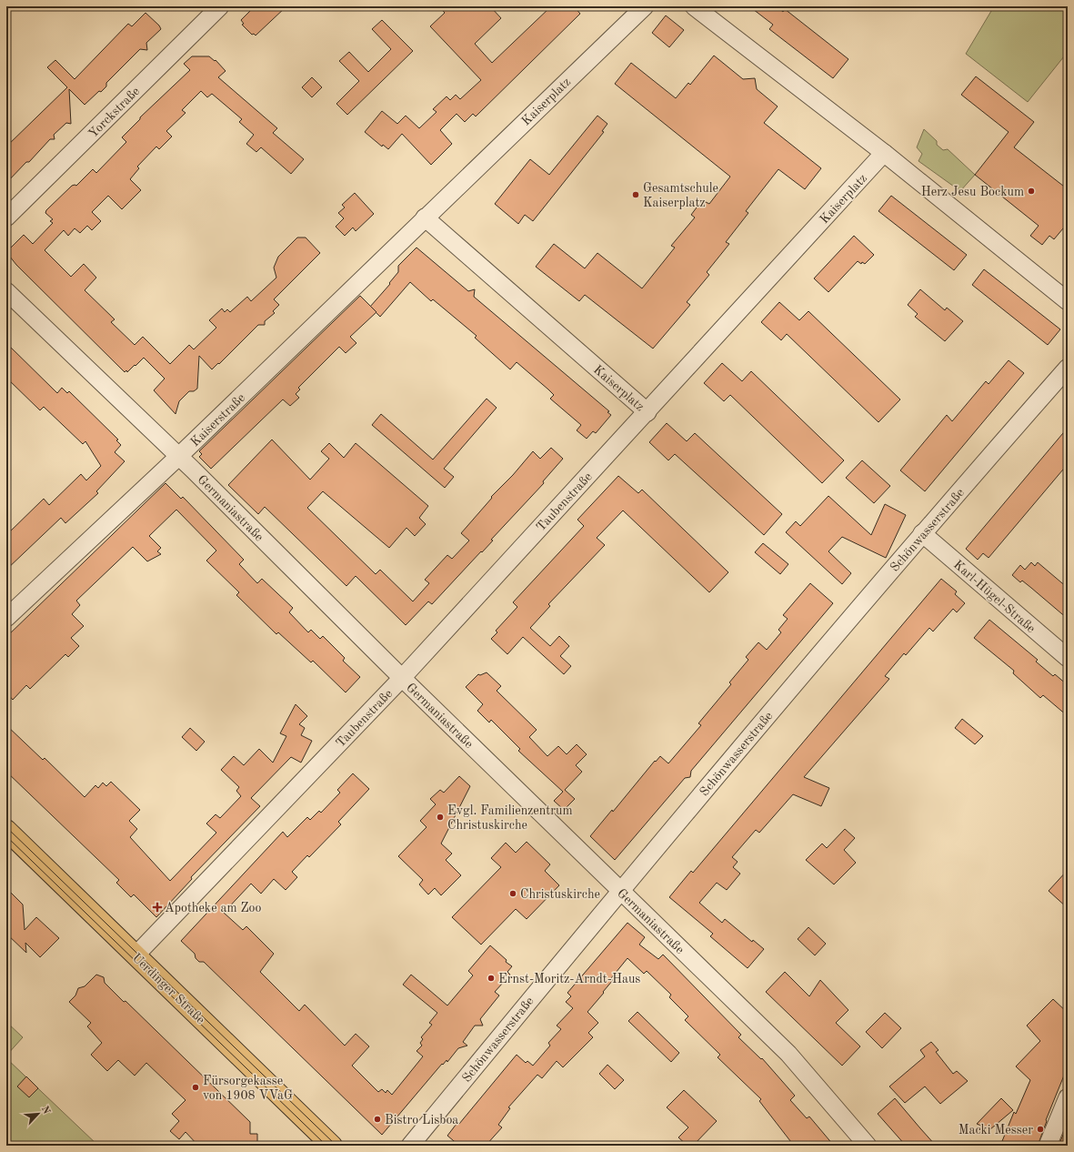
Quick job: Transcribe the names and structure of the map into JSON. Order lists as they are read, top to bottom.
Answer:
{
  "streets": {
    "main road": ["Uerdinger Straße"],
    "street": [
      "Kaiserplatz",
      "Yorckstraße",
      "Kaiserstraße",
      "Taubenstraße",
      "Germaniastraße",
      "Schönwasserstraße",
      "Karl-Hügel-Straße"
    ]
  },
  "crossings": [
    ["Kaiserplatz", "Kaiserstraße"],
    ["Kaiserplatz", "Taubenstraße"],
    ["Kaiserstraße", "Germaniastraße"],
    ["Taubenstraße", "Germaniastraße"],
    ["Taubenstraße", "Uerdinger Straße"],
    ["Germaniastraße", "Schönwasserstraße"],
    ["Schönwasserstraße", "Karl-Hügel-Straße"]
  ],
  "places": {
    "other": [
      "Herz Jesu Bockum",
      "Gesamtschule Kaiserplatz",
      "Evgl. Familienzentrum Christuskirche",
      "Christuskirche",
      "Ernst-Moritz-Arndt-Haus",
      "Fürsorgekasse von 1908 VVaG",
      "Bistro Lisboa",
      "Macki Messer"
    ],
    "health": ["Apotheke am Zoo"]
  },
  "north": "top right"
}
